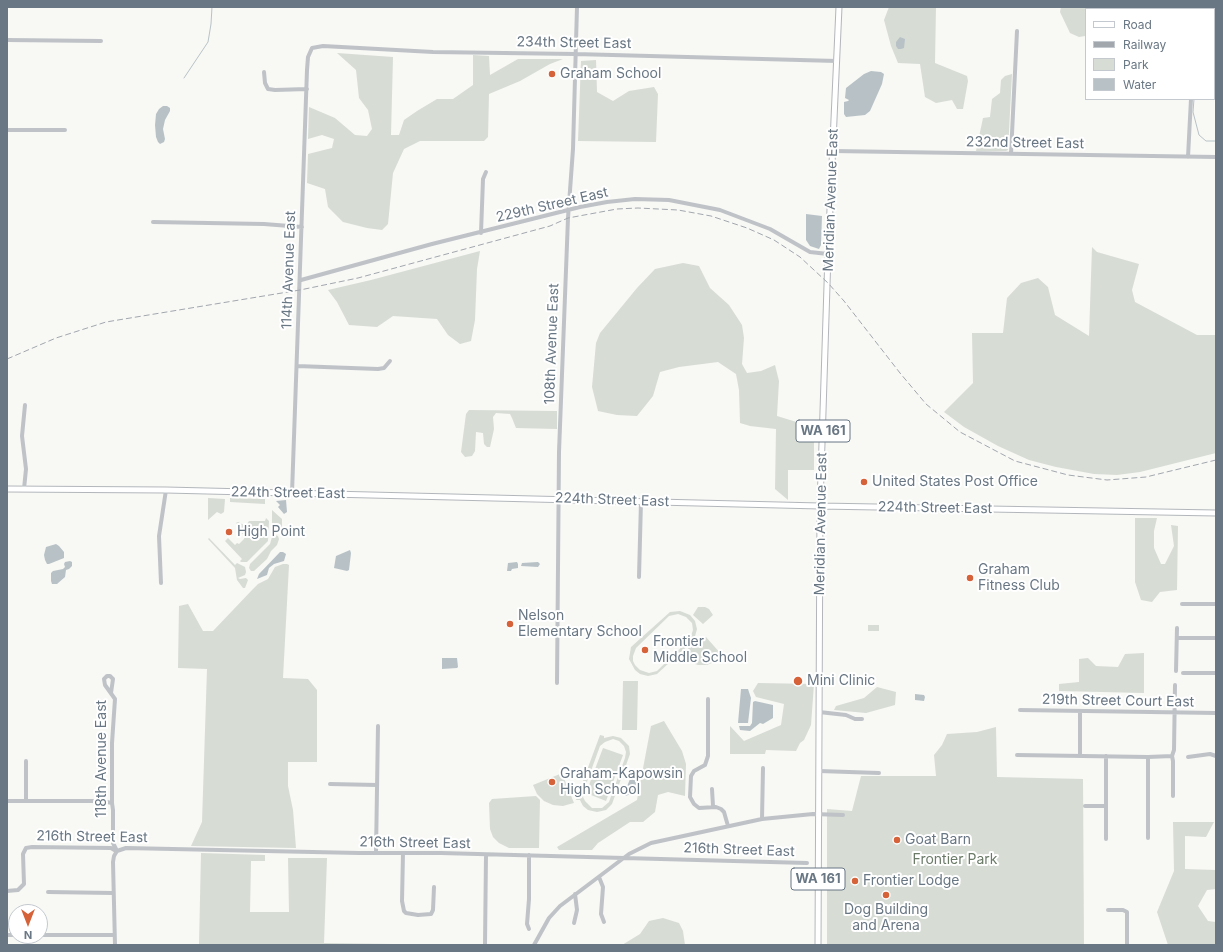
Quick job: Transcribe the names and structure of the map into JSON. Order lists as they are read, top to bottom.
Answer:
{
  "streets": {
    "main road": ["Meridian Avenue East", "WA 161", "224th Street East"],
    "street": [
      "234th Street East",
      "232nd Street East",
      "229th Street East",
      "114th Avenue East",
      "108th Avenue East",
      "219th Street Court East",
      "118th Avenue East",
      "216th Street East"
    ]
  },
  "crossings": [
    ["234th Street East", "Meridian Avenue East"],
    ["234th Street East", "114th Avenue East"],
    ["234th Street East", "108th Avenue East"],
    ["232nd Street East", "Meridian Avenue East"],
    ["Meridian Avenue East", "229th Street East"],
    ["Meridian Avenue East", "224th Street East"],
    ["229th Street East", "114th Avenue East"],
    ["229th Street East", "108th Avenue East"],
    ["114th Avenue East", "224th Street East"],
    ["108th Avenue East", "224th Street East"],
    ["118th Avenue East", "216th Street East"]
  ],
  "parks": ["Frontier Park"],
  "places": [
    "Graham School",
    "United States Post Office",
    "High Point",
    "Graham Fitness Club",
    "Nelson Elementary School",
    "Frontier Middle School",
    "Mini Clinic",
    "Graham-Kapowsin High School",
    "Goat Barn",
    "Frontier Lodge",
    "Dog Building and Arena"
  ],
  "legend": [
    "Road",
    "Railway",
    "Park",
    "Water"
  ],
  "north": "bottom"
}
